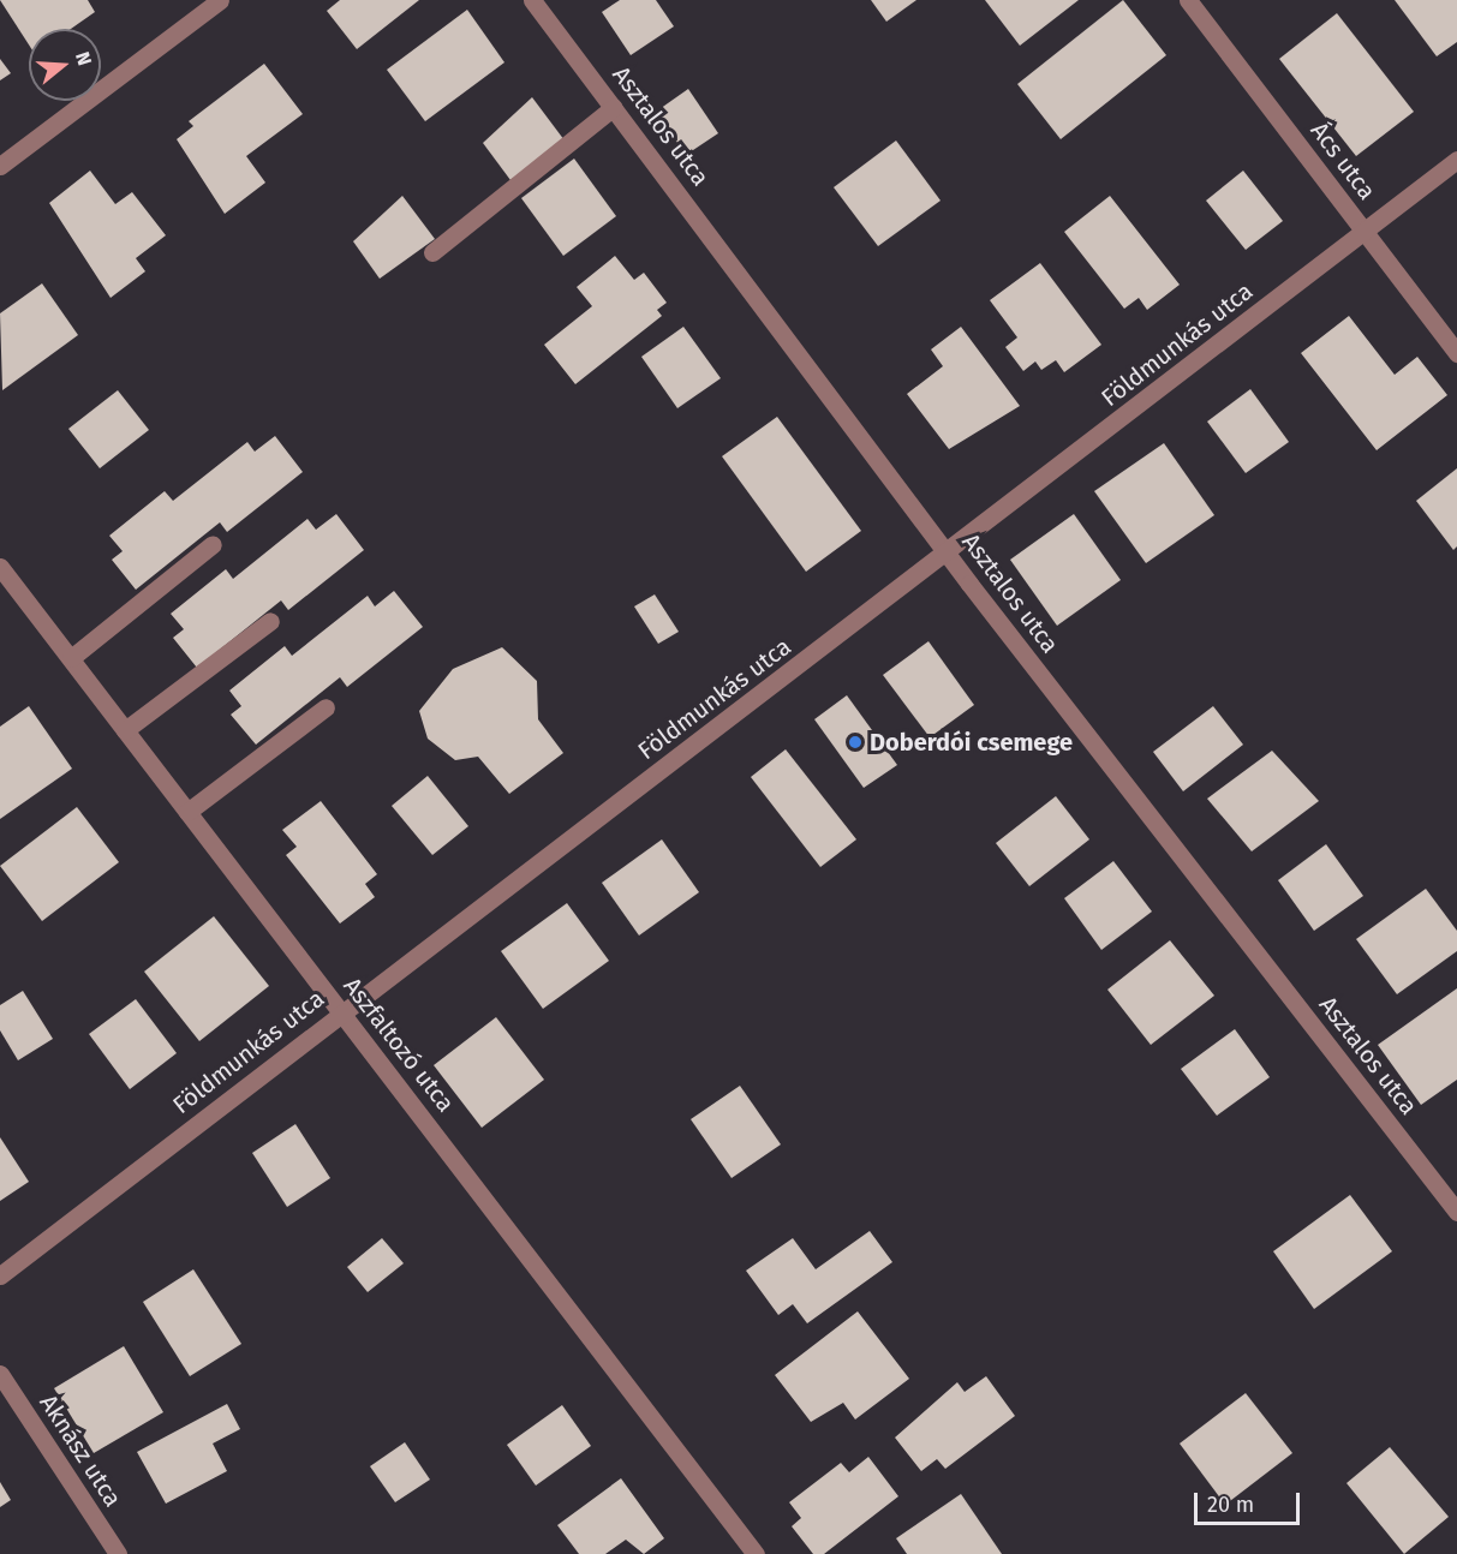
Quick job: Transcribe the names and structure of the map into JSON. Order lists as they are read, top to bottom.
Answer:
{
  "streets": {
    "street": [
      "Asztalos utca",
      "Ács utca",
      "Földmunkás utca",
      "Aszfaltozó utca",
      "Aknász utca"
    ]
  },
  "crossings": [
    ["Asztalos utca", "Földmunkás utca"],
    ["Ács utca", "Földmunkás utca"],
    ["Földmunkás utca", "Aszfaltozó utca"]
  ],
  "places": ["Doberdói csemege"],
  "scale_bar": "20 m",
  "north": "right"
}
